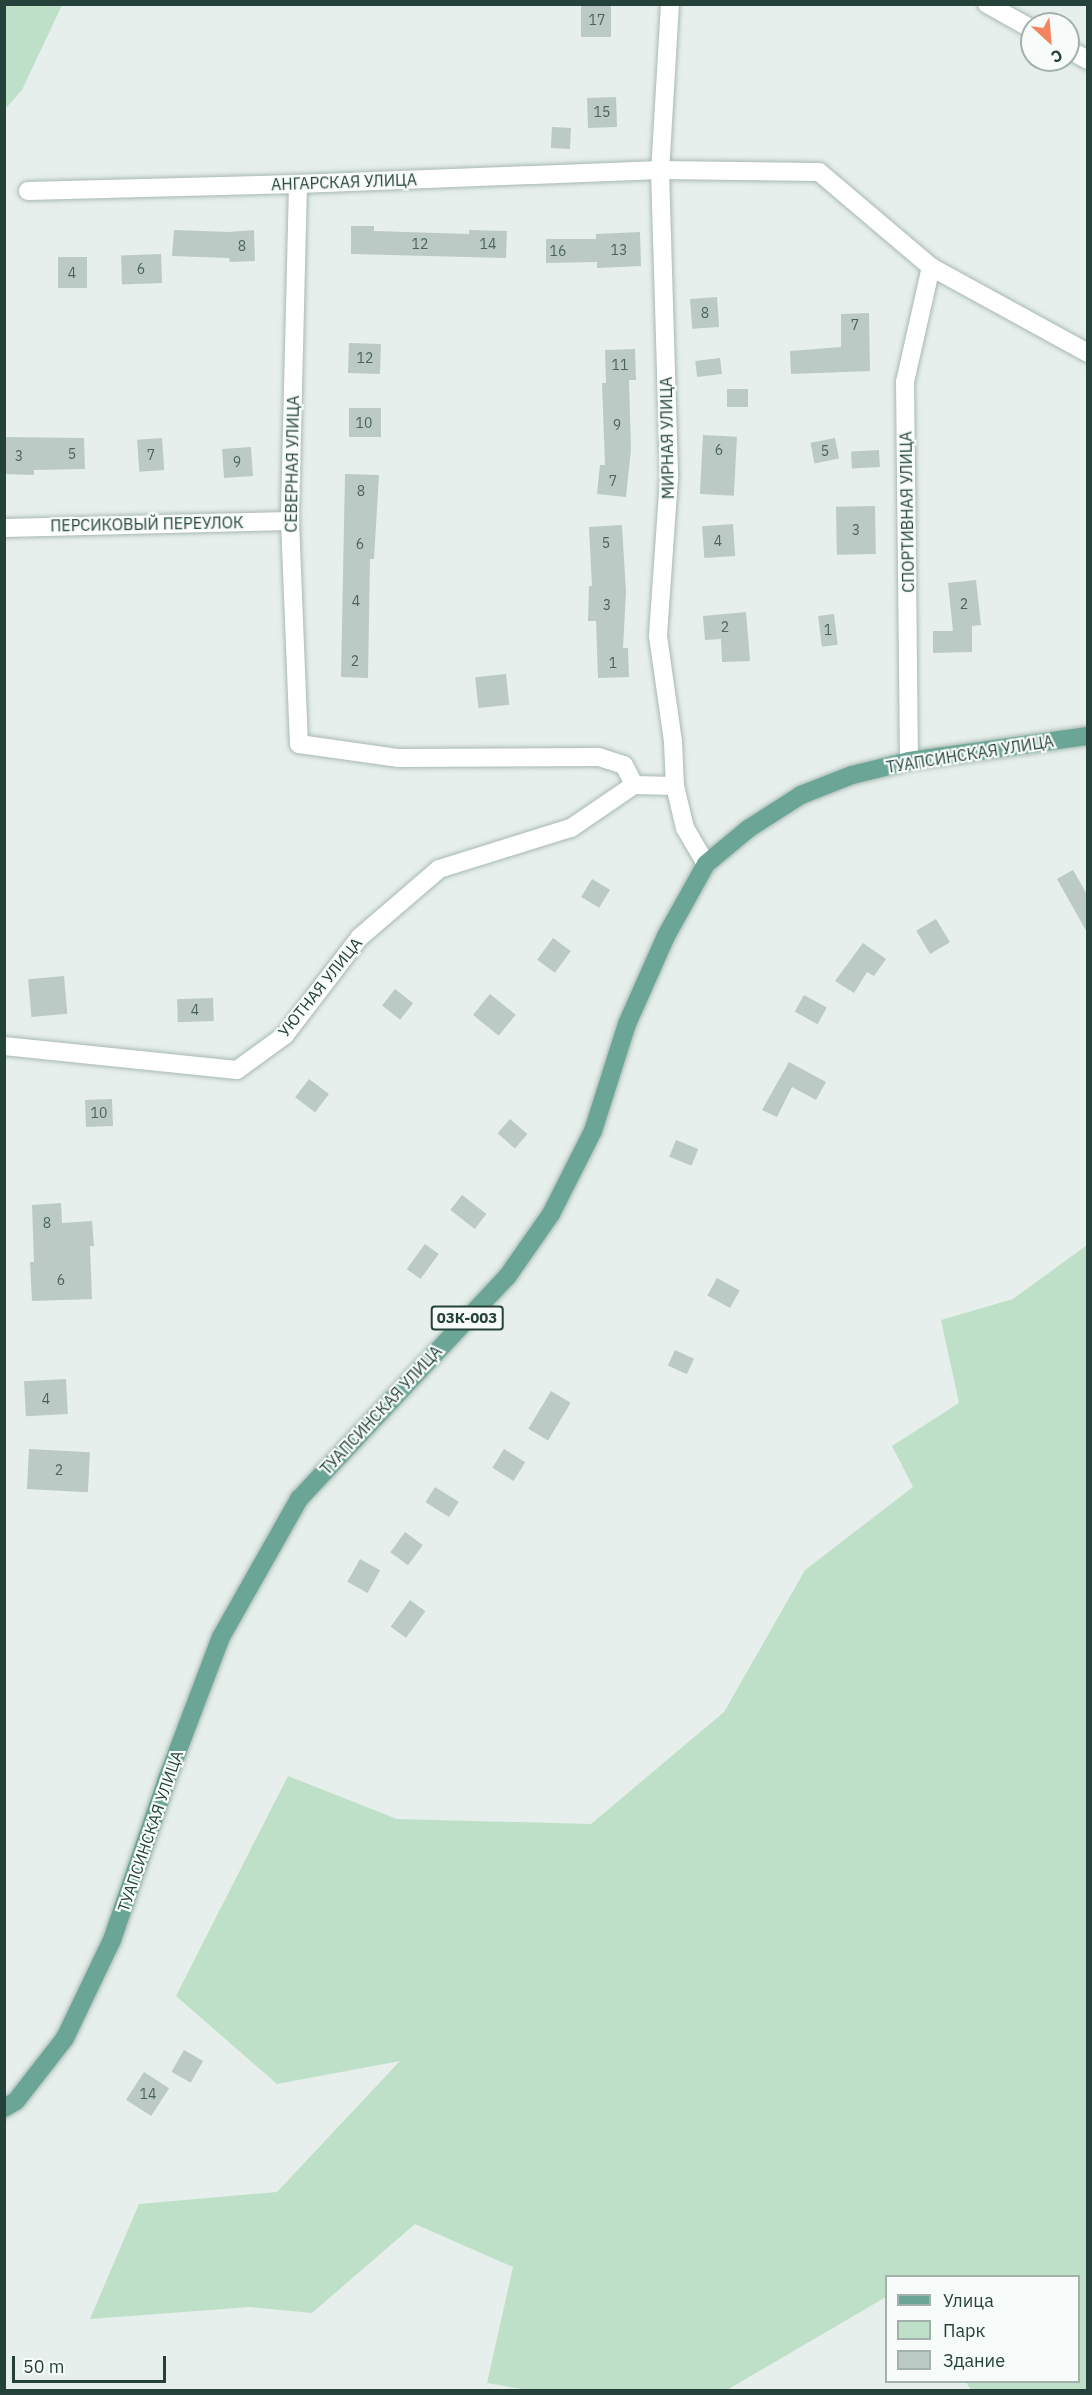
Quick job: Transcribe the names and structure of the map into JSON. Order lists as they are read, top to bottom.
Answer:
{
  "streets": {
    "main road": ["ТУАПСИНСКАЯ УЛИЦА", "03К-003"],
    "street": [
      "АНГАРСКАЯ УЛИЦА",
      "МИРНАЯ УЛИЦА",
      "СЕВЕРНАЯ УЛИЦА",
      "СПОРТИВНАЯ УЛИЦА",
      "ПЕРСИКОВЫЙ ПЕРЕУЛОК",
      "УЮТНАЯ УЛИЦА"
    ]
  },
  "crossings": [
    ["АНГАРСКАЯ УЛИЦА", "МИРНАЯ УЛИЦА"],
    ["АНГАРСКАЯ УЛИЦА", "СЕВЕРНАЯ УЛИЦА"],
    ["АНГАРСКАЯ УЛИЦА", "СПОРТИВНАЯ УЛИЦА"],
    ["МИРНАЯ УЛИЦА", "ТУАПСИНСКАЯ УЛИЦА"],
    ["СЕВЕРНАЯ УЛИЦА", "ПЕРСИКОВЫЙ ПЕРЕУЛОК"],
    ["СЕВЕРНАЯ УЛИЦА", "УЮТНАЯ УЛИЦА"],
    ["СПОРТИВНАЯ УЛИЦА", "ТУАПСИНСКАЯ УЛИЦА"]
  ],
  "house_numbers": [
    "17",
    "15",
    "12",
    "14",
    "8",
    "13",
    "16",
    "6",
    "4",
    "8",
    "7",
    "12",
    "11",
    "10",
    "9",
    "6",
    "5",
    "5",
    "7",
    "3",
    "9",
    "7",
    "8",
    "3",
    "4",
    "5",
    "6",
    "4",
    "2",
    "3",
    "2",
    "1",
    "2",
    "1",
    "4",
    "10",
    "8",
    "6",
    "4",
    "2",
    "14"
  ],
  "legend": ["Улица", "Парк", "Здание"],
  "scale_bar": "50 m",
  "north": "bottom right"
}
